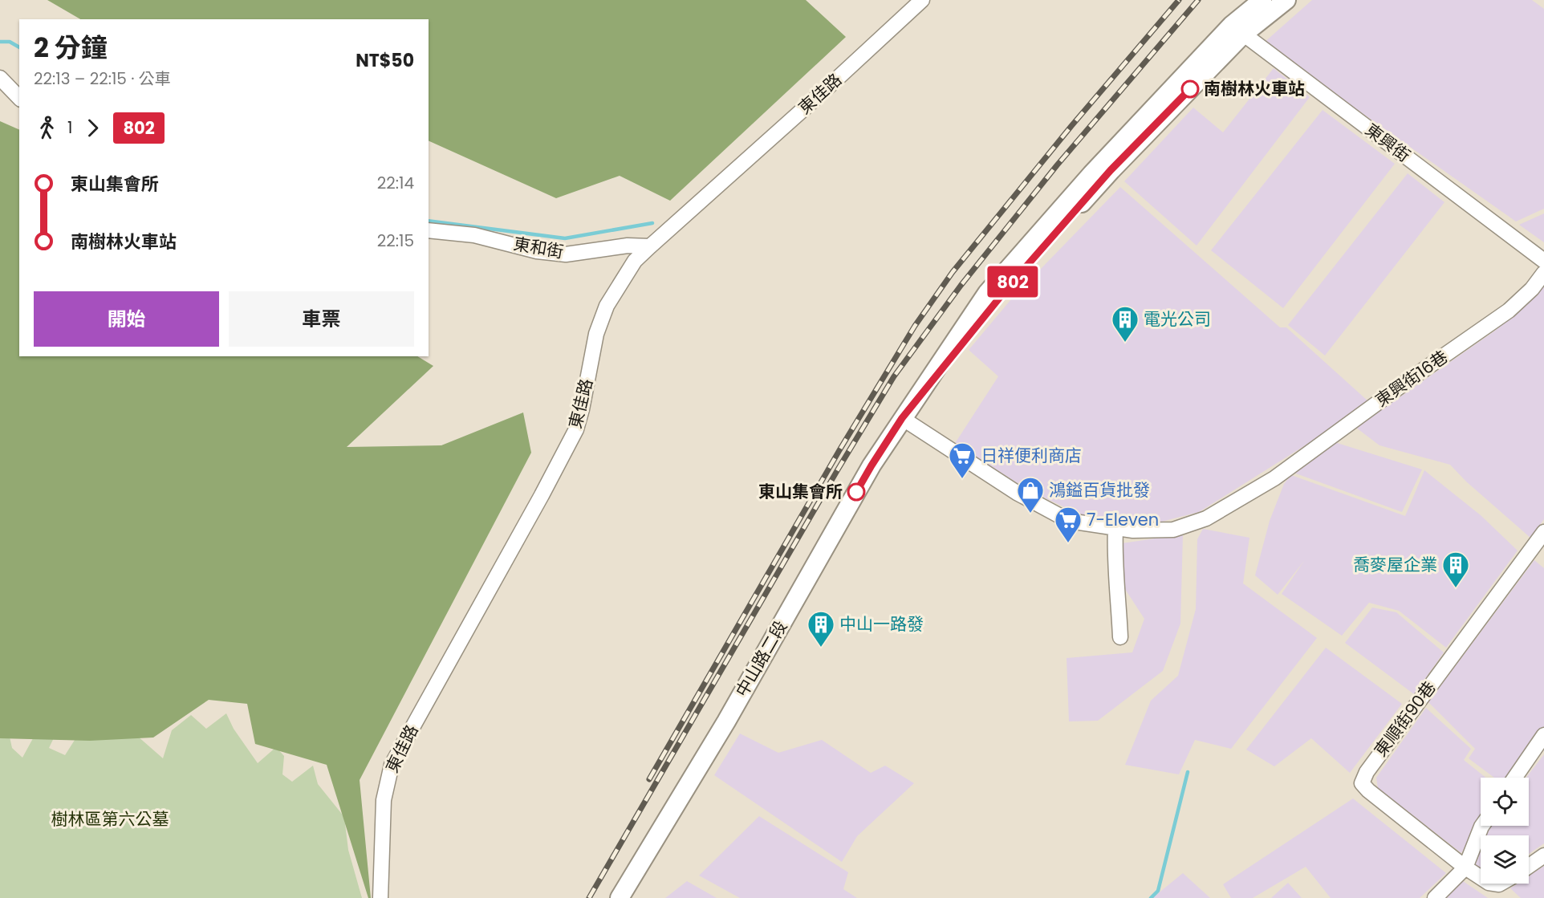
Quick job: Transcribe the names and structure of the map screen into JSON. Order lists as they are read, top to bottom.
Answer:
{
  "streets": {
    "main road": ["中山路二段"],
    "street": [
      "東佳路",
      "東興街",
      "東和街",
      "東興街16巷",
      "東順街90巷"
    ]
  },
  "crossings": [
    ["東佳路", "東和街"],
    ["東興街", "中山路二段"],
    ["東興街16巷", "中山路二段"]
  ],
  "parks": ["樹林區第六公墓"],
  "places": {
    "other": ["南樹林火車站", "東山集會所"],
    "building": ["電光公司", "喬麥屋企業", "中山一路發"],
    "supermarket": ["日祥便利商店", "7-Eleven"],
    "shop": ["鴻鎰百貨批發"]
  },
  "lines": ["bus line 802"],
  "page": {
    "on_map": "802",
    "heading": ["2 分鐘", "22:13 – 22:15 · 公車", "NT$50"],
    "legs": ["1", "802"],
    "list": [
      {
        "name": "東山集會所",
        "value": "22:14"
      },
      {
        "name": "南樹林火車站",
        "value": "22:15"
      }
    ],
    "buttons": ["開始", "車票"]
  }
}
